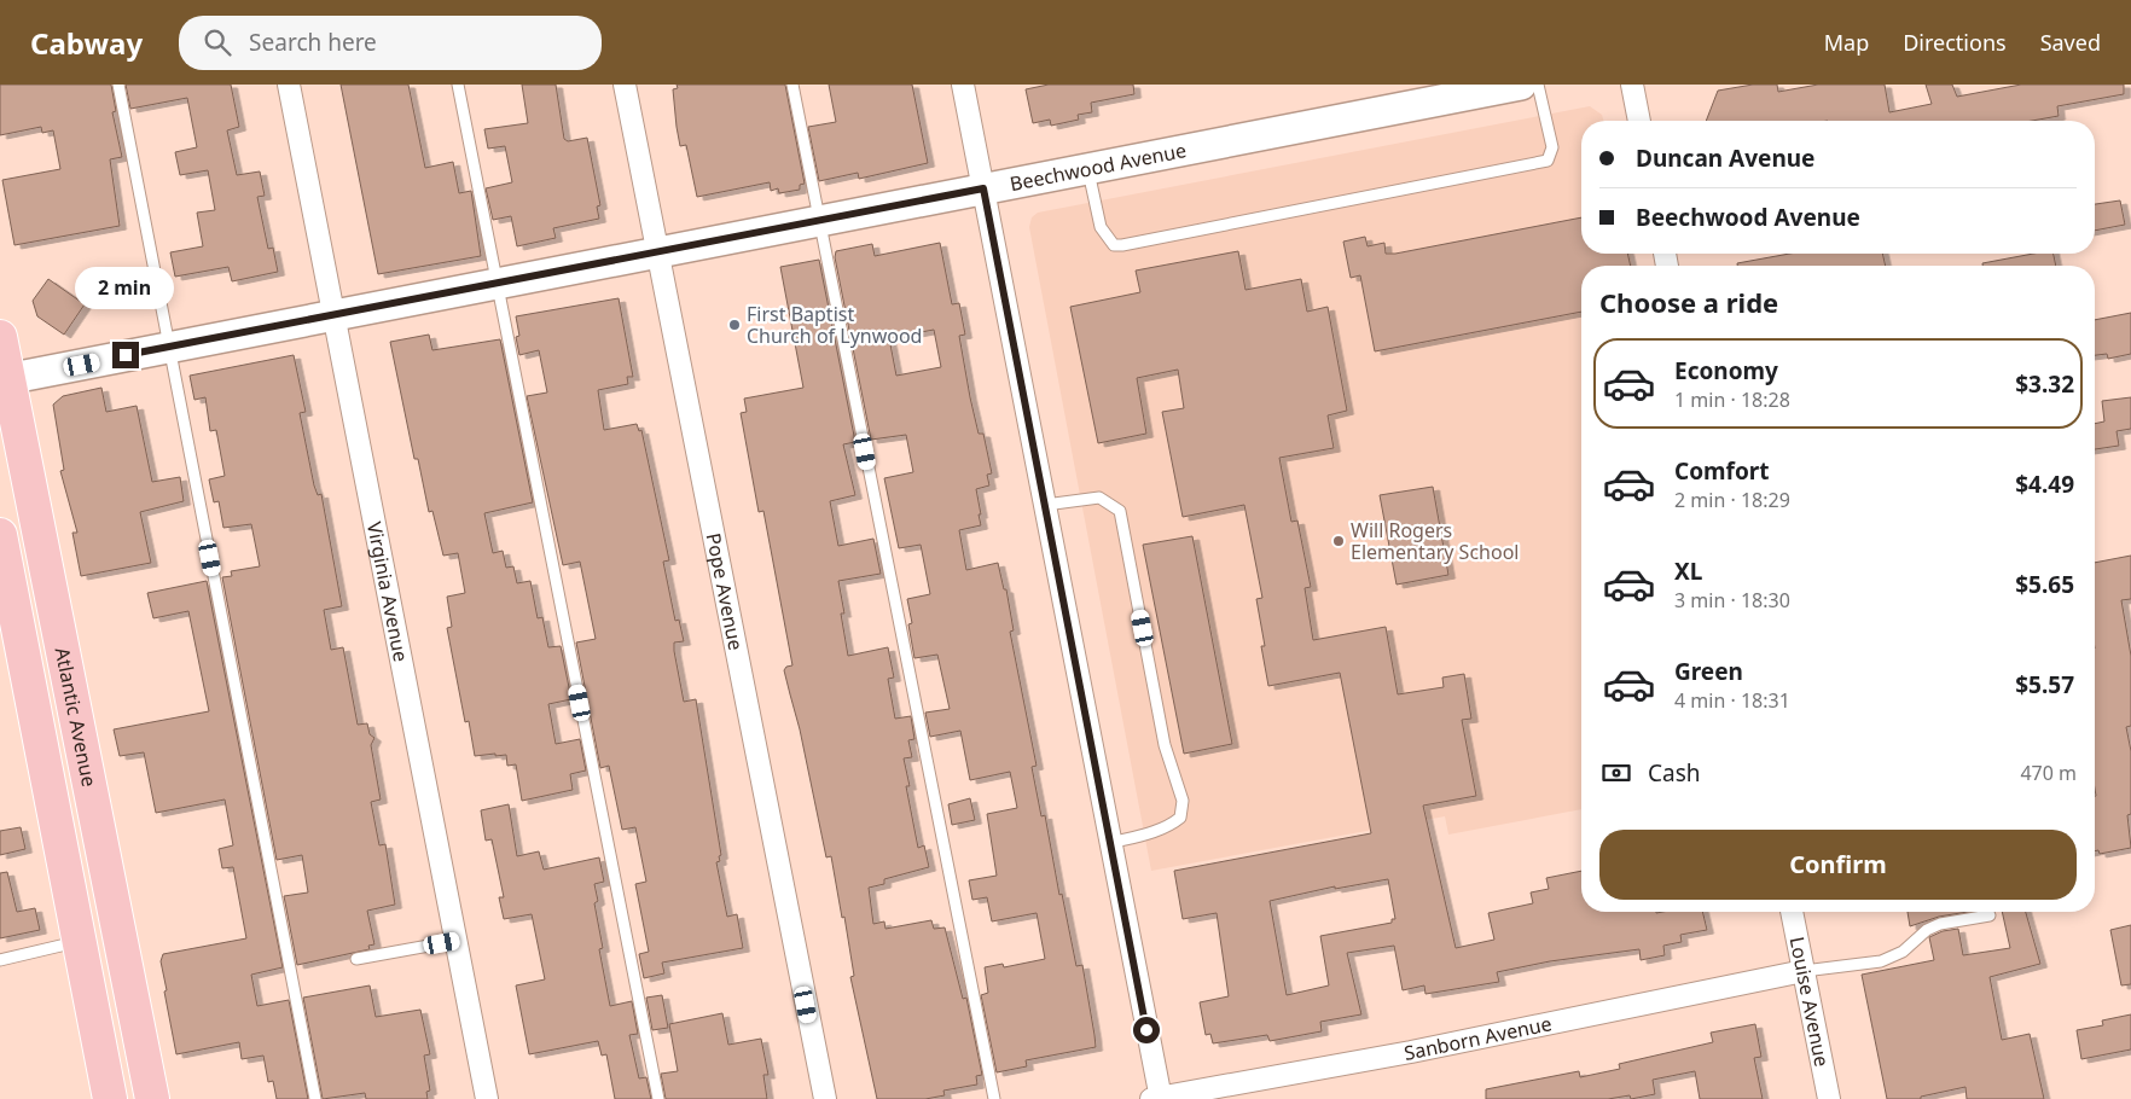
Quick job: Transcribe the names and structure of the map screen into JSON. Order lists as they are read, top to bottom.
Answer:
{
  "streets": {
    "main road": ["Atlantic Avenue"],
    "street": [
      "Beechwood Avenue",
      "Virginia Avenue",
      "Pope Avenue",
      "Louise Avenue",
      "Sanborn Avenue"
    ]
  },
  "crossings": [
    ["Beechwood Avenue", "Virginia Avenue"],
    ["Beechwood Avenue", "Pope Avenue"],
    ["Beechwood Avenue", "Atlantic Avenue"],
    ["Louise Avenue", "Sanborn Avenue"]
  ],
  "places": ["First Baptist Church of Lynwood", "Will Rogers Elementary School"],
  "page": {
    "header": "Cabway",
    "search": "Search here",
    "nav": ["Map", "Directions", "Saved"],
    "banner": ["Duncan Avenue", "Beechwood Avenue"],
    "heading": "Choose a ride",
    "bubble": "2 min",
    "list": [
      {
        "name": "Economy",
        "note": "1 min · 18:28",
        "value": "$3.32"
      },
      {
        "name": "Comfort",
        "note": "2 min · 18:29",
        "value": "$4.49"
      },
      {
        "name": "XL",
        "note": "3 min · 18:30",
        "value": "$5.65"
      },
      {
        "name": "Green",
        "note": "4 min · 18:31",
        "value": "$5.57"
      }
    ],
    "pay": ["Cash", "470 m"],
    "buttons": "Confirm"
  }
}
